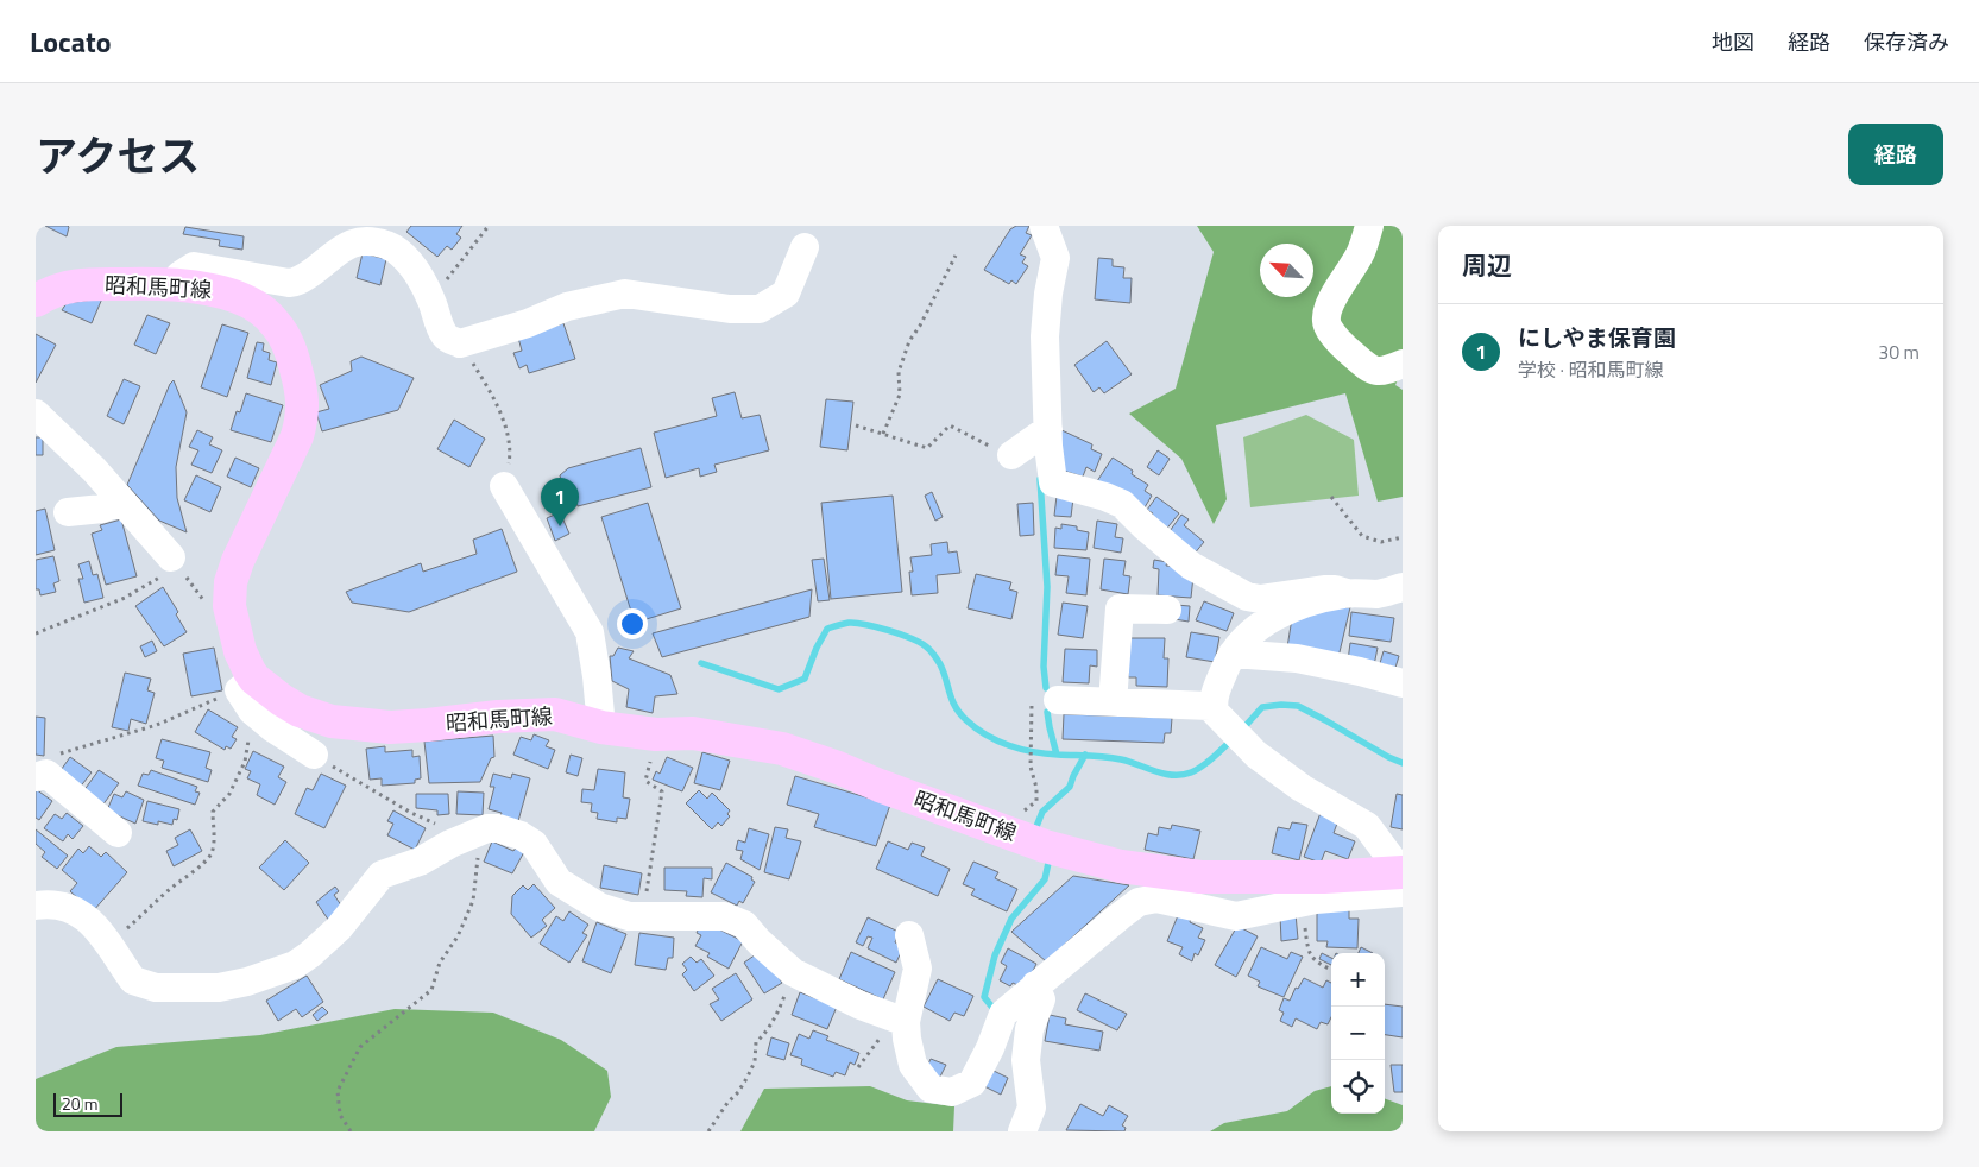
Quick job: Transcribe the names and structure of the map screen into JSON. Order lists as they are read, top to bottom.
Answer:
{
  "streets": {
    "main road": ["昭和馬町線"]
  },
  "scale_bar": "20 m",
  "north": "top left",
  "page": {
    "header": "Locato",
    "nav": ["地図", "経路", "保存済み"],
    "title": "アクセス",
    "buttons": "経路",
    "heading": "周辺",
    "list": [
      {
        "mark": "1",
        "name": "にしやま保育園",
        "note": "学校 · 昭和馬町線",
        "value": "30 m"
      }
    ],
    "pins": "1",
    "map_buttons": ["+", "−"],
    "scale": "20 m"
  }
}
